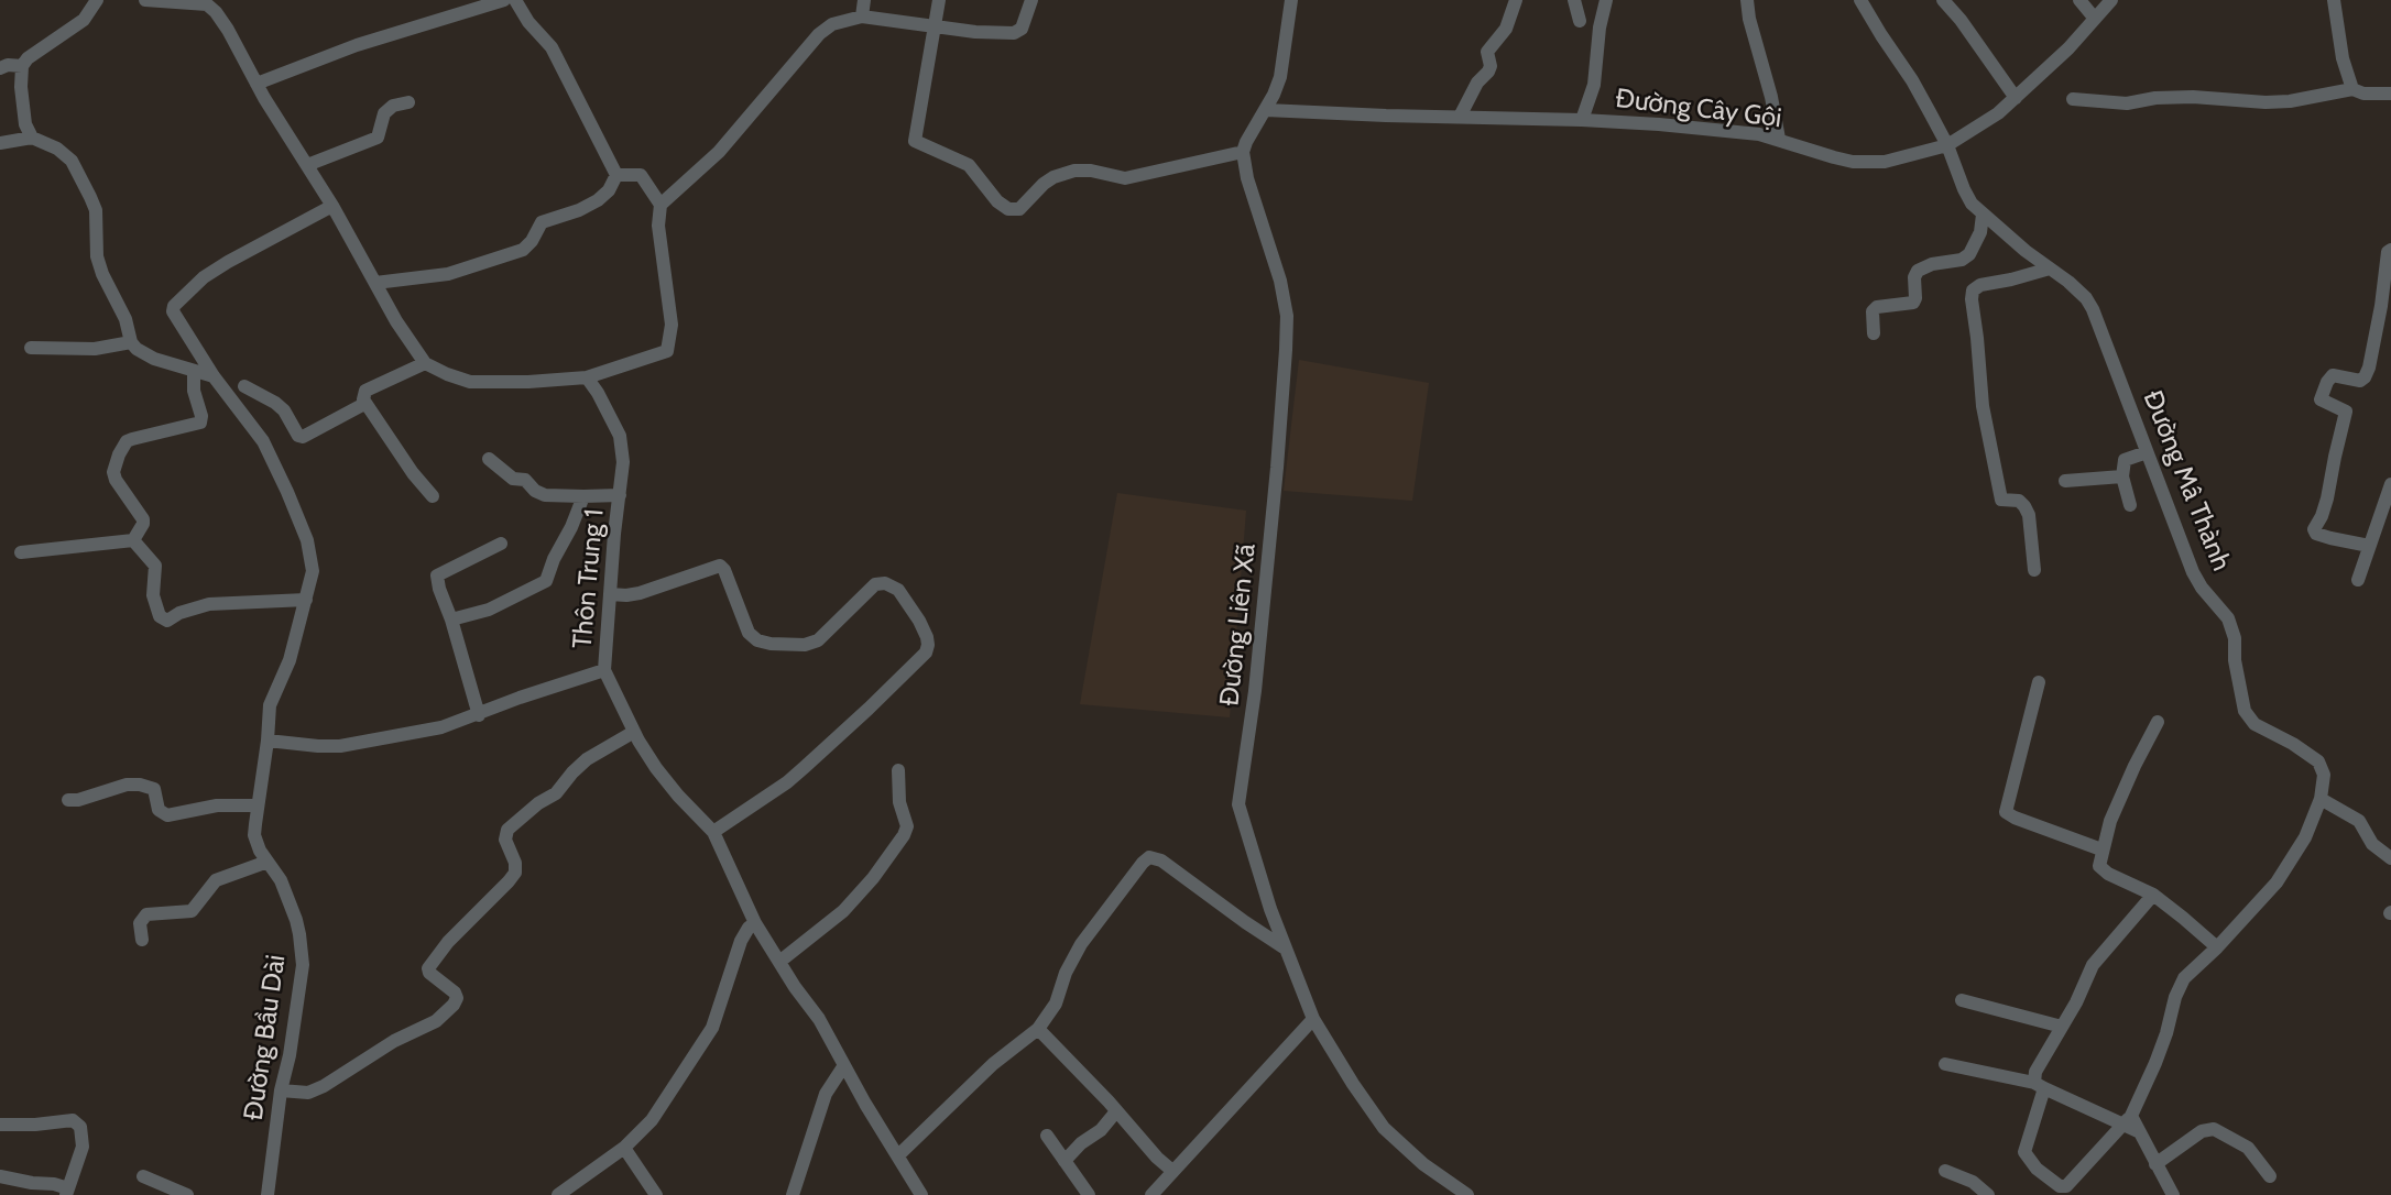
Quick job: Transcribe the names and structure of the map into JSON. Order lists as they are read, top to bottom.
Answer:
{
  "streets": {
    "street": [
      "Đường Cây Gội",
      "Đường Mâ Thành",
      "Thôn Trung 1",
      "Đường Liên Xã",
      "Đường Bầu Dài"
    ]
  },
  "crossings": [
    ["Đường Cây Gội", "Đường Mâ Thành"]
  ]
}
